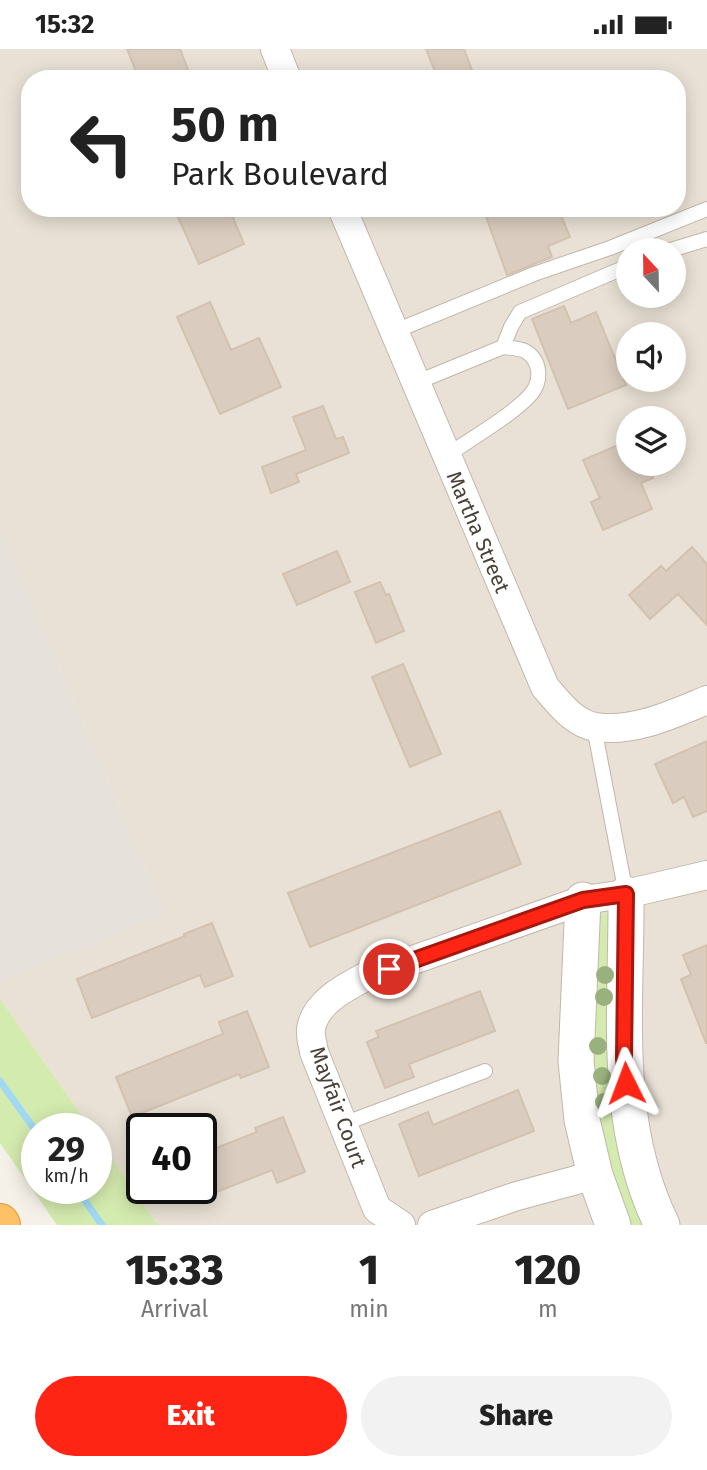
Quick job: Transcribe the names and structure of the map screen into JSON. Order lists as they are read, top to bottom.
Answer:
{
  "streets": {
    "street": ["Martha Street", "Mayfair Court"]
  },
  "north": "top",
  "page": {
    "status": "15:32",
    "turn": ["50 m", "Park Boulevard"],
    "speed": "29 km/h",
    "limit": "40",
    "eta": [
      "15:33",
      "Arrival",
      "1",
      "min",
      "120",
      "m"
    ],
    "buttons": ["Exit", "Share"]
  }
}
